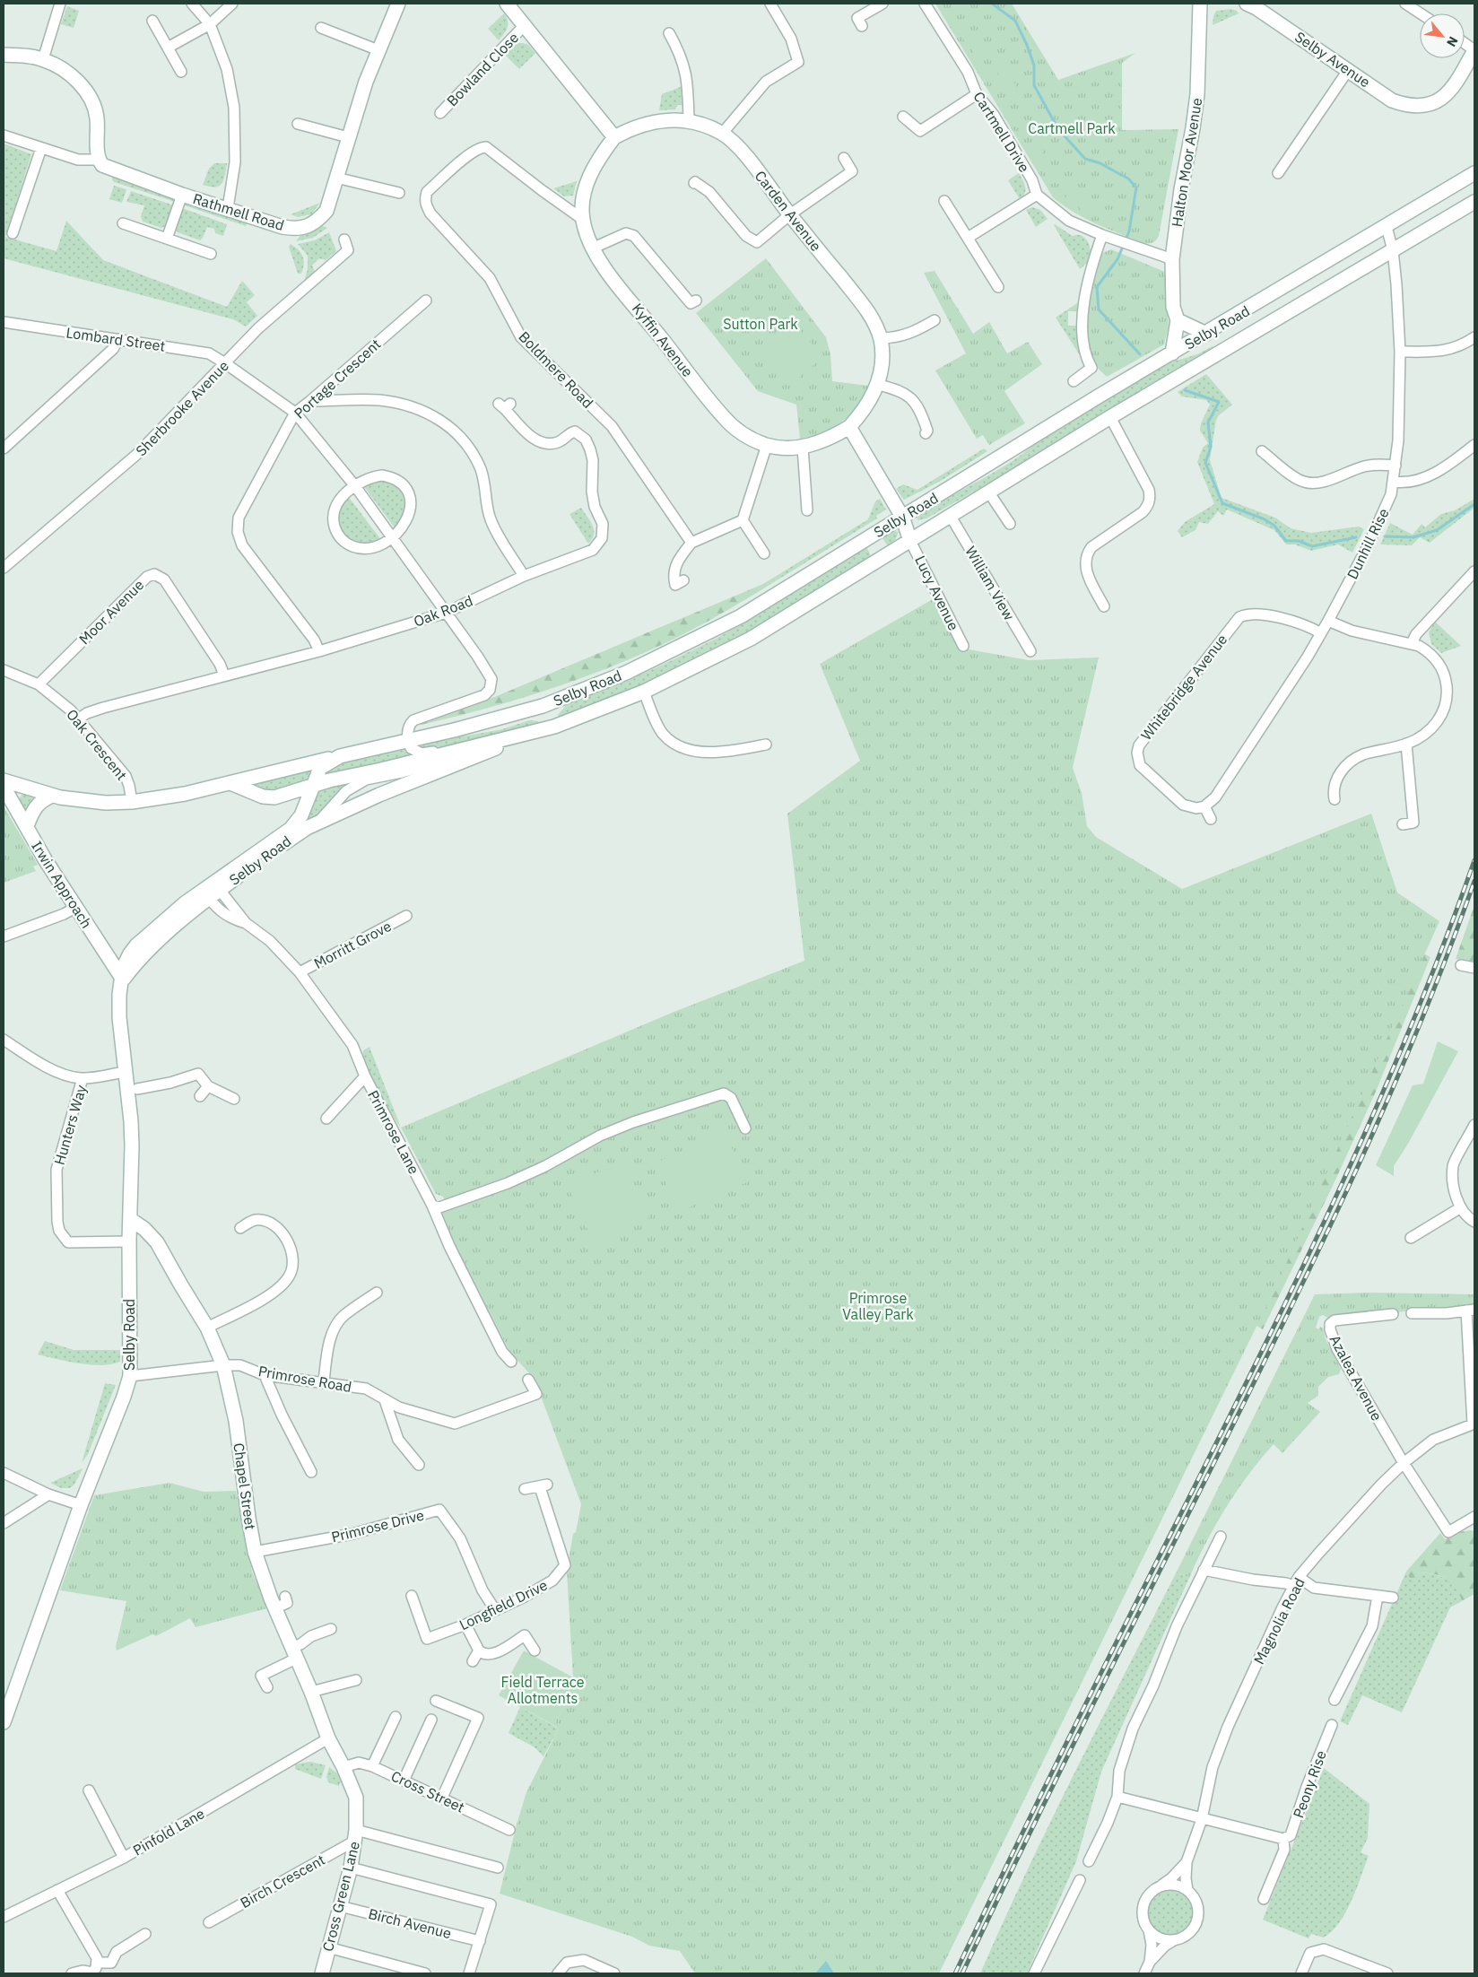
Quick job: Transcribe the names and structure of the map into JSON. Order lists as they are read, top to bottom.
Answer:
{
  "streets": {
    "street": [
      "Selby Avenue",
      "Bowland Close",
      "Cartmell Drive",
      "Halton Moor Avenue",
      "Carden Avenue",
      "Rathmell Road",
      "Selby Road",
      "Lombard Street",
      "Kyffin Avenue",
      "Boldmere Road",
      "Portage Crescent",
      "Sherbrooke Avenue",
      "Dunhill Rise",
      "William View",
      "Lucy Avenue",
      "Oak Road",
      "Moor Avenue",
      "Whitebridge Avenue",
      "Oak Crescent",
      "Irwin Approach",
      "Morritt Grove",
      "Hunters Way",
      "Primrose Lane",
      "Azalea Avenue",
      "Primrose Road",
      "Chapel Street",
      "Primrose Drive",
      "Longfield Drive",
      "Magnolia Road",
      "Peony Rise",
      "Cross Street",
      "Pinfold Lane",
      "Birch Crescent",
      "Cross Green Lane",
      "Birch Avenue"
    ]
  },
  "crossings": [
    ["Cartmell Drive", "Halton Moor Avenue"],
    ["Halton Moor Avenue", "Selby Road"],
    ["Carden Avenue", "Kyffin Avenue"],
    ["Selby Road", "Lombard Street"],
    ["Selby Road", "Dunhill Rise"],
    ["Selby Road", "William View"],
    ["Selby Road", "Lucy Avenue"],
    ["Selby Road", "Irwin Approach"],
    ["Selby Road", "Hunters Way"],
    ["Selby Road", "Primrose Lane"],
    ["Selby Road", "Primrose Road"],
    ["Selby Road", "Chapel Street"],
    ["Lombard Street", "Portage Crescent"],
    ["Lombard Street", "Sherbrooke Avenue"],
    ["Lombard Street", "Oak Road"],
    ["Kyffin Avenue", "Boldmere Road"],
    ["Portage Crescent", "Oak Road"],
    ["Dunhill Rise", "Whitebridge Avenue"],
    ["Oak Road", "Moor Avenue"],
    ["Oak Road", "Oak Crescent"],
    ["Moor Avenue", "Oak Crescent"],
    ["Morritt Grove", "Primrose Lane"],
    ["Azalea Avenue", "Magnolia Road"],
    ["Primrose Road", "Chapel Street"],
    ["Chapel Street", "Primrose Drive"],
    ["Chapel Street", "Cross Street"],
    ["Chapel Street", "Pinfold Lane"],
    ["Chapel Street", "Cross Green Lane"],
    ["Primrose Drive", "Longfield Drive"],
    ["Cross Street", "Cross Green Lane"],
    ["Birch Crescent", "Cross Green Lane"],
    ["Cross Green Lane", "Birch Avenue"]
  ],
  "parks": [
    "Cartmell Park",
    "Sutton Park",
    "Primrose Valley Park",
    "Field Terrace Allotments"
  ],
  "north": "bottom right"
}
